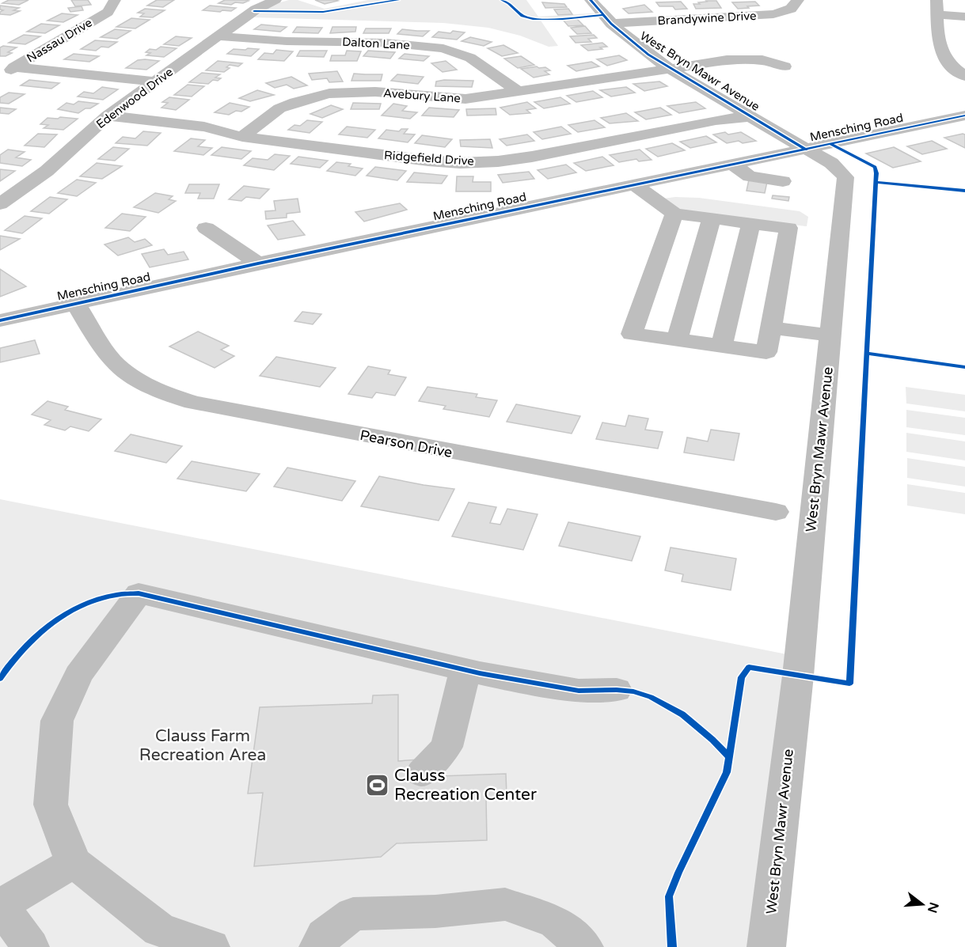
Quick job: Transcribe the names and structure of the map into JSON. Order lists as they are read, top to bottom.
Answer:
{
  "streets": {
    "street": [
      "Brandywine Drive",
      "Nassau Drive",
      "Dalton Lane",
      "West Bryn Mawr Avenue",
      "Avebury Lane",
      "Edenwood Drive",
      "Mensching Road",
      "Ridgefield Drive",
      "Pearson Drive"
    ]
  },
  "crossings": [
    ["Brandywine Drive", "West Bryn Mawr Avenue"],
    ["Dalton Lane", "Avebury Lane"],
    ["Dalton Lane", "Edenwood Drive"],
    ["West Bryn Mawr Avenue", "Avebury Lane"],
    ["West Bryn Mawr Avenue", "Mensching Road"],
    ["West Bryn Mawr Avenue", "Ridgefield Drive"],
    ["Avebury Lane", "Ridgefield Drive"],
    ["Edenwood Drive", "Ridgefield Drive"],
    ["Mensching Road", "Pearson Drive"]
  ],
  "parks": ["Clauss Farm Recreation Area"],
  "places": {
    "sports": ["Clauss Recreation Center"]
  },
  "north": "right"
}
